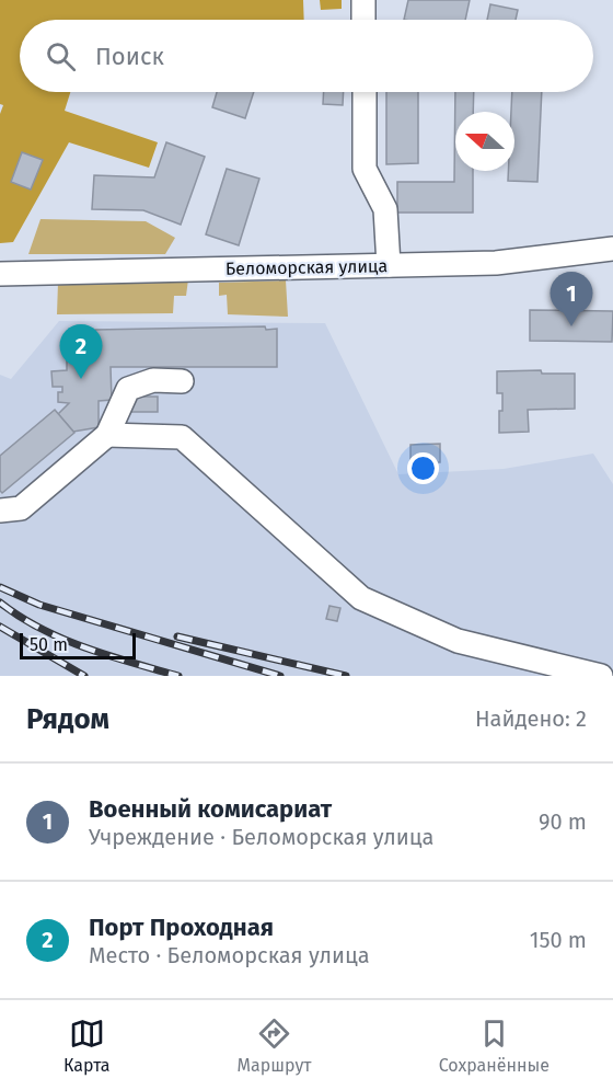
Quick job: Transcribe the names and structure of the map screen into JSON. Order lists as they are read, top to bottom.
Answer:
{
  "streets": {
    "street": ["Беломорская улица"]
  },
  "scale_bar": "50 m",
  "north": "left",
  "page": {
    "search": "Поиск",
    "pins": ["1", "2"],
    "scale": "50 m",
    "heading": ["Рядом", "Найдено: 2"],
    "list": [
      {
        "mark": "1",
        "name": "Военный комисариат",
        "note": "Учреждение · Беломорская улица",
        "value": "90 m"
      },
      {
        "mark": "2",
        "name": "Порт Проходная",
        "note": "Место · Беломорская улица",
        "value": "150 m"
      }
    ],
    "nav": ["Карта", "Маршрут", "Сохранённые"]
  }
}
